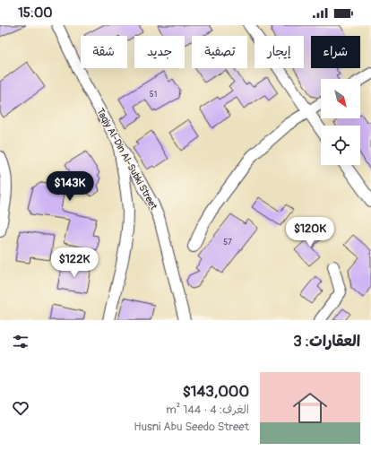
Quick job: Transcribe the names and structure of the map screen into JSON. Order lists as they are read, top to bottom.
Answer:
{
  "streets": {
    "street": ["Taqiy Al-Din Al-Subki Street"]
  },
  "house_numbers": ["51", "57"],
  "north": "bottom right",
  "page": {
    "status": "15:00",
    "chip": [
      "شراء",
      "إيجار",
      "تصفية",
      "جديد",
      "شقة"
    ],
    "price": ["$143K", "$120K", "$122K"],
    "heading": "العقارات: 3",
    "list": [
      {
        "name": "$143,000",
        "note": "الغرف: 4 · 144 m² · Husni Abu Seedo Street"
      }
    ]
  }
}
